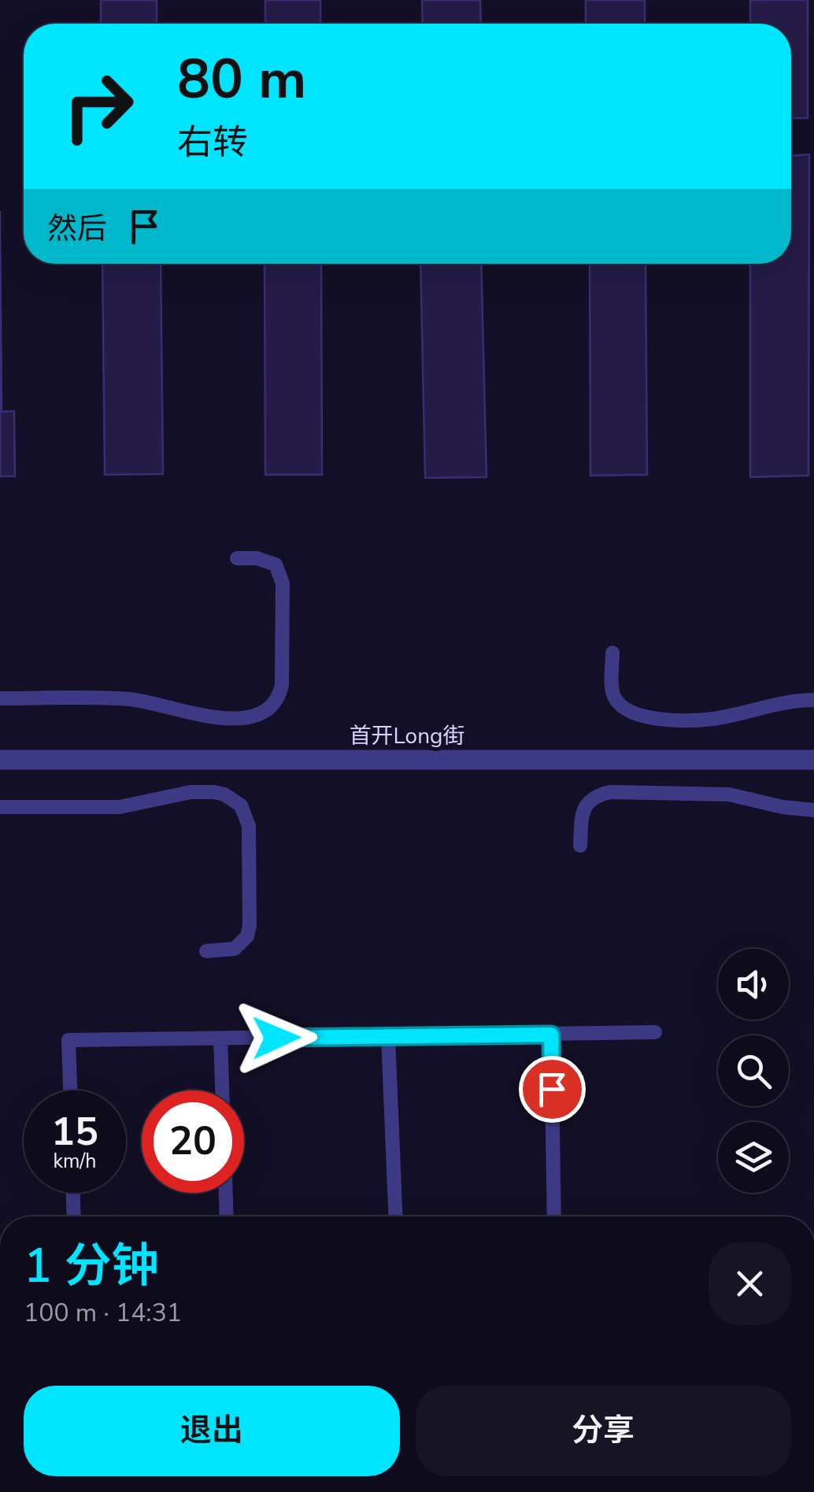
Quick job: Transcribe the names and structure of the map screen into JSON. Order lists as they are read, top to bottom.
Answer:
{
  "streets": {
    "street": ["首开Long街"]
  },
  "page": {
    "turn": ["80 m", "右转"],
    "then": "然后",
    "speed": "15 km/h",
    "limit": "20",
    "heading": ["1 分钟", "100 m · 14:31"],
    "buttons": ["退出", "分享"]
  }
}
